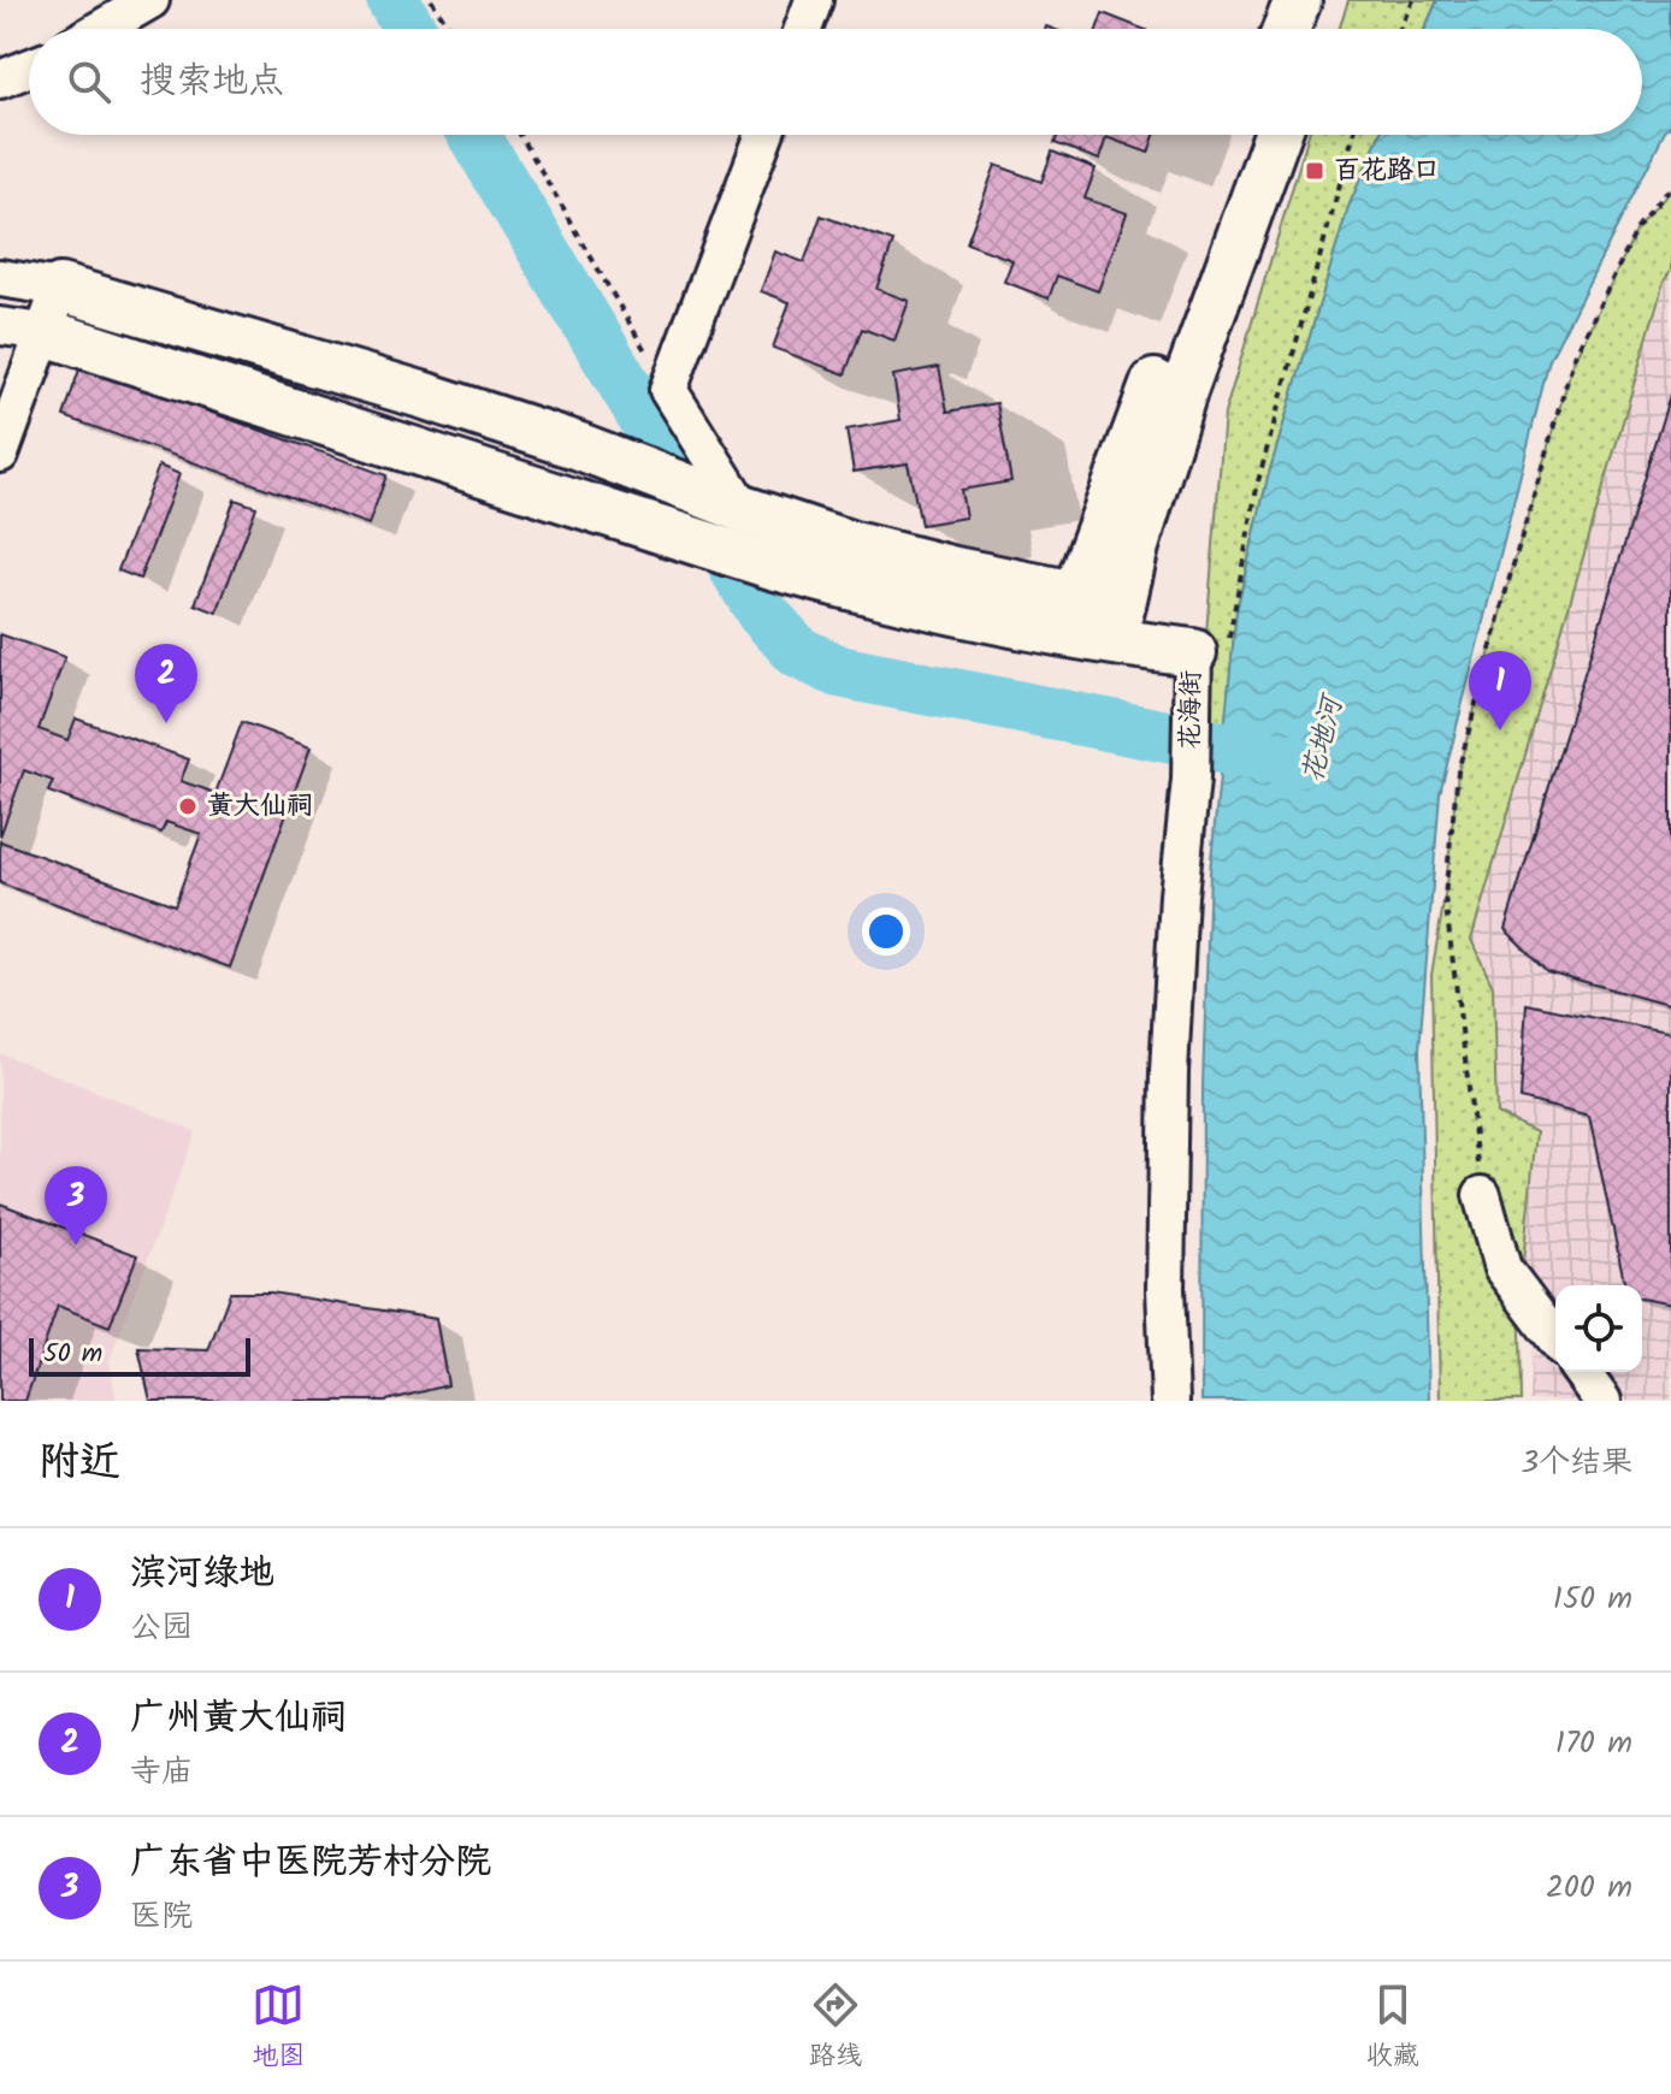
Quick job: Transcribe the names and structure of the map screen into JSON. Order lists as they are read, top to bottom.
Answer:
{
  "streets": {
    "street": ["花海街"]
  },
  "water": ["花地河"],
  "places": {
    "transit": ["百花路口"],
    "other": ["黄大仙祠"]
  },
  "scale_bar": "50 m",
  "page": {
    "search": "搜索地点",
    "pins": ["2", "1", "3"],
    "scale": "50 m",
    "heading": ["附近", "3个结果"],
    "list": [
      {
        "mark": "1",
        "name": "滨河绿地",
        "note": "公园",
        "value": "150 m"
      },
      {
        "mark": "2",
        "name": "广州黄大仙祠",
        "note": "寺庙",
        "value": "170 m"
      },
      {
        "mark": "3",
        "name": "广东省中医院芳村分院",
        "note": "医院",
        "value": "200 m"
      }
    ],
    "nav": ["地图", "路线", "收藏"]
  }
}
